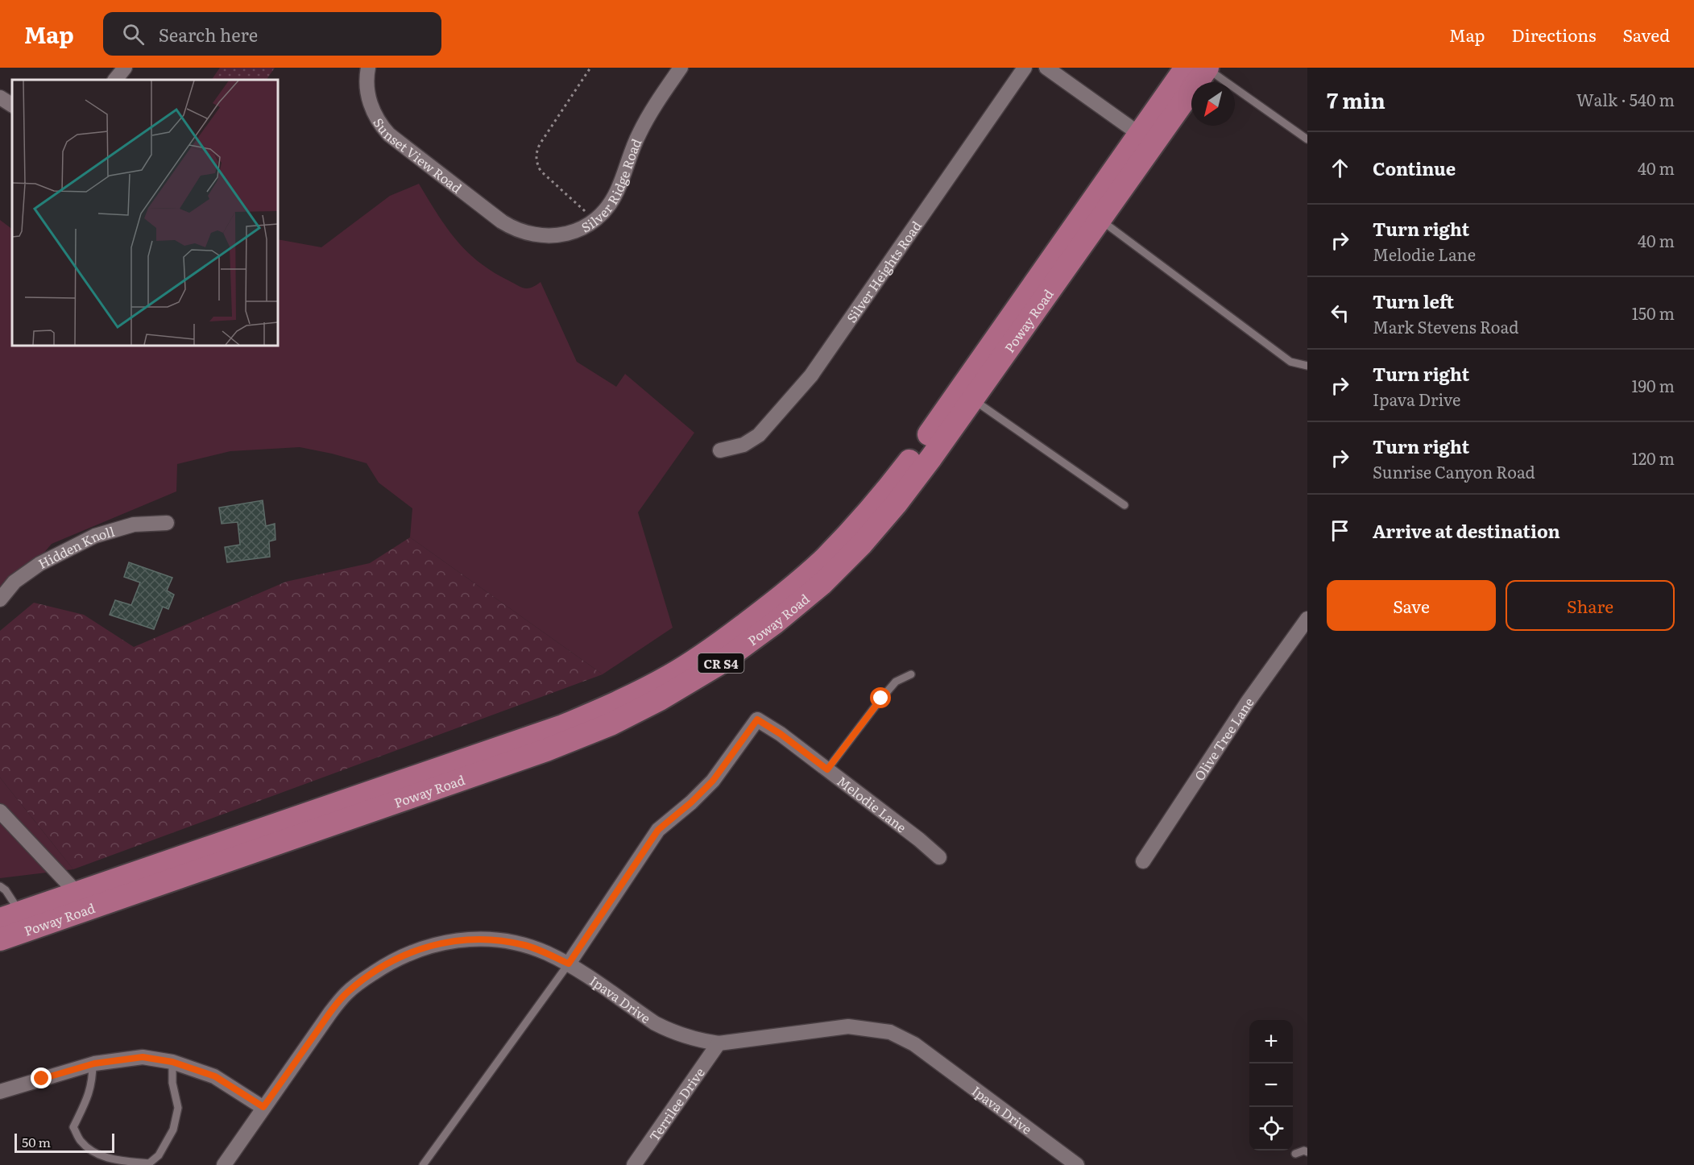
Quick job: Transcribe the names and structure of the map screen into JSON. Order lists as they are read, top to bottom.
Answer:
{
  "streets": {
    "main road": ["Poway Road", "CR S4"],
    "street": [
      "Sunset View Road",
      "Silver Ridge Road",
      "Silver Heights Road",
      "Hidden Knoll",
      "Olive Tree Lane",
      "Melodie Lane",
      "Ipava Drive",
      "Terrilee Drive"
    ]
  },
  "crossings": [
    ["Sunset View Road", "Silver Ridge Road"],
    ["Melodie Lane", "Ipava Drive"],
    ["Ipava Drive", "Terrilee Drive"]
  ],
  "scale_bar": "50 m",
  "north": "bottom left",
  "page": {
    "header": "Map",
    "search": "Search here",
    "nav": ["Map", "Directions", "Saved"],
    "heading": ["7 min", "Walk · 540 m"],
    "list": [
      ["Continue", "40 m"],
      ["Turn right", "Melodie Lane", "40 m"],
      ["Turn left", "Mark Stevens Road", "150 m"],
      ["Turn right", "Ipava Drive", "190 m"],
      ["Turn right", "Sunrise Canyon Road", "120 m"],
      "Arrive at destination"
    ],
    "buttons": ["Save", "Share"],
    "map_buttons": ["+", "−"],
    "scale": "50 m"
  }
}
